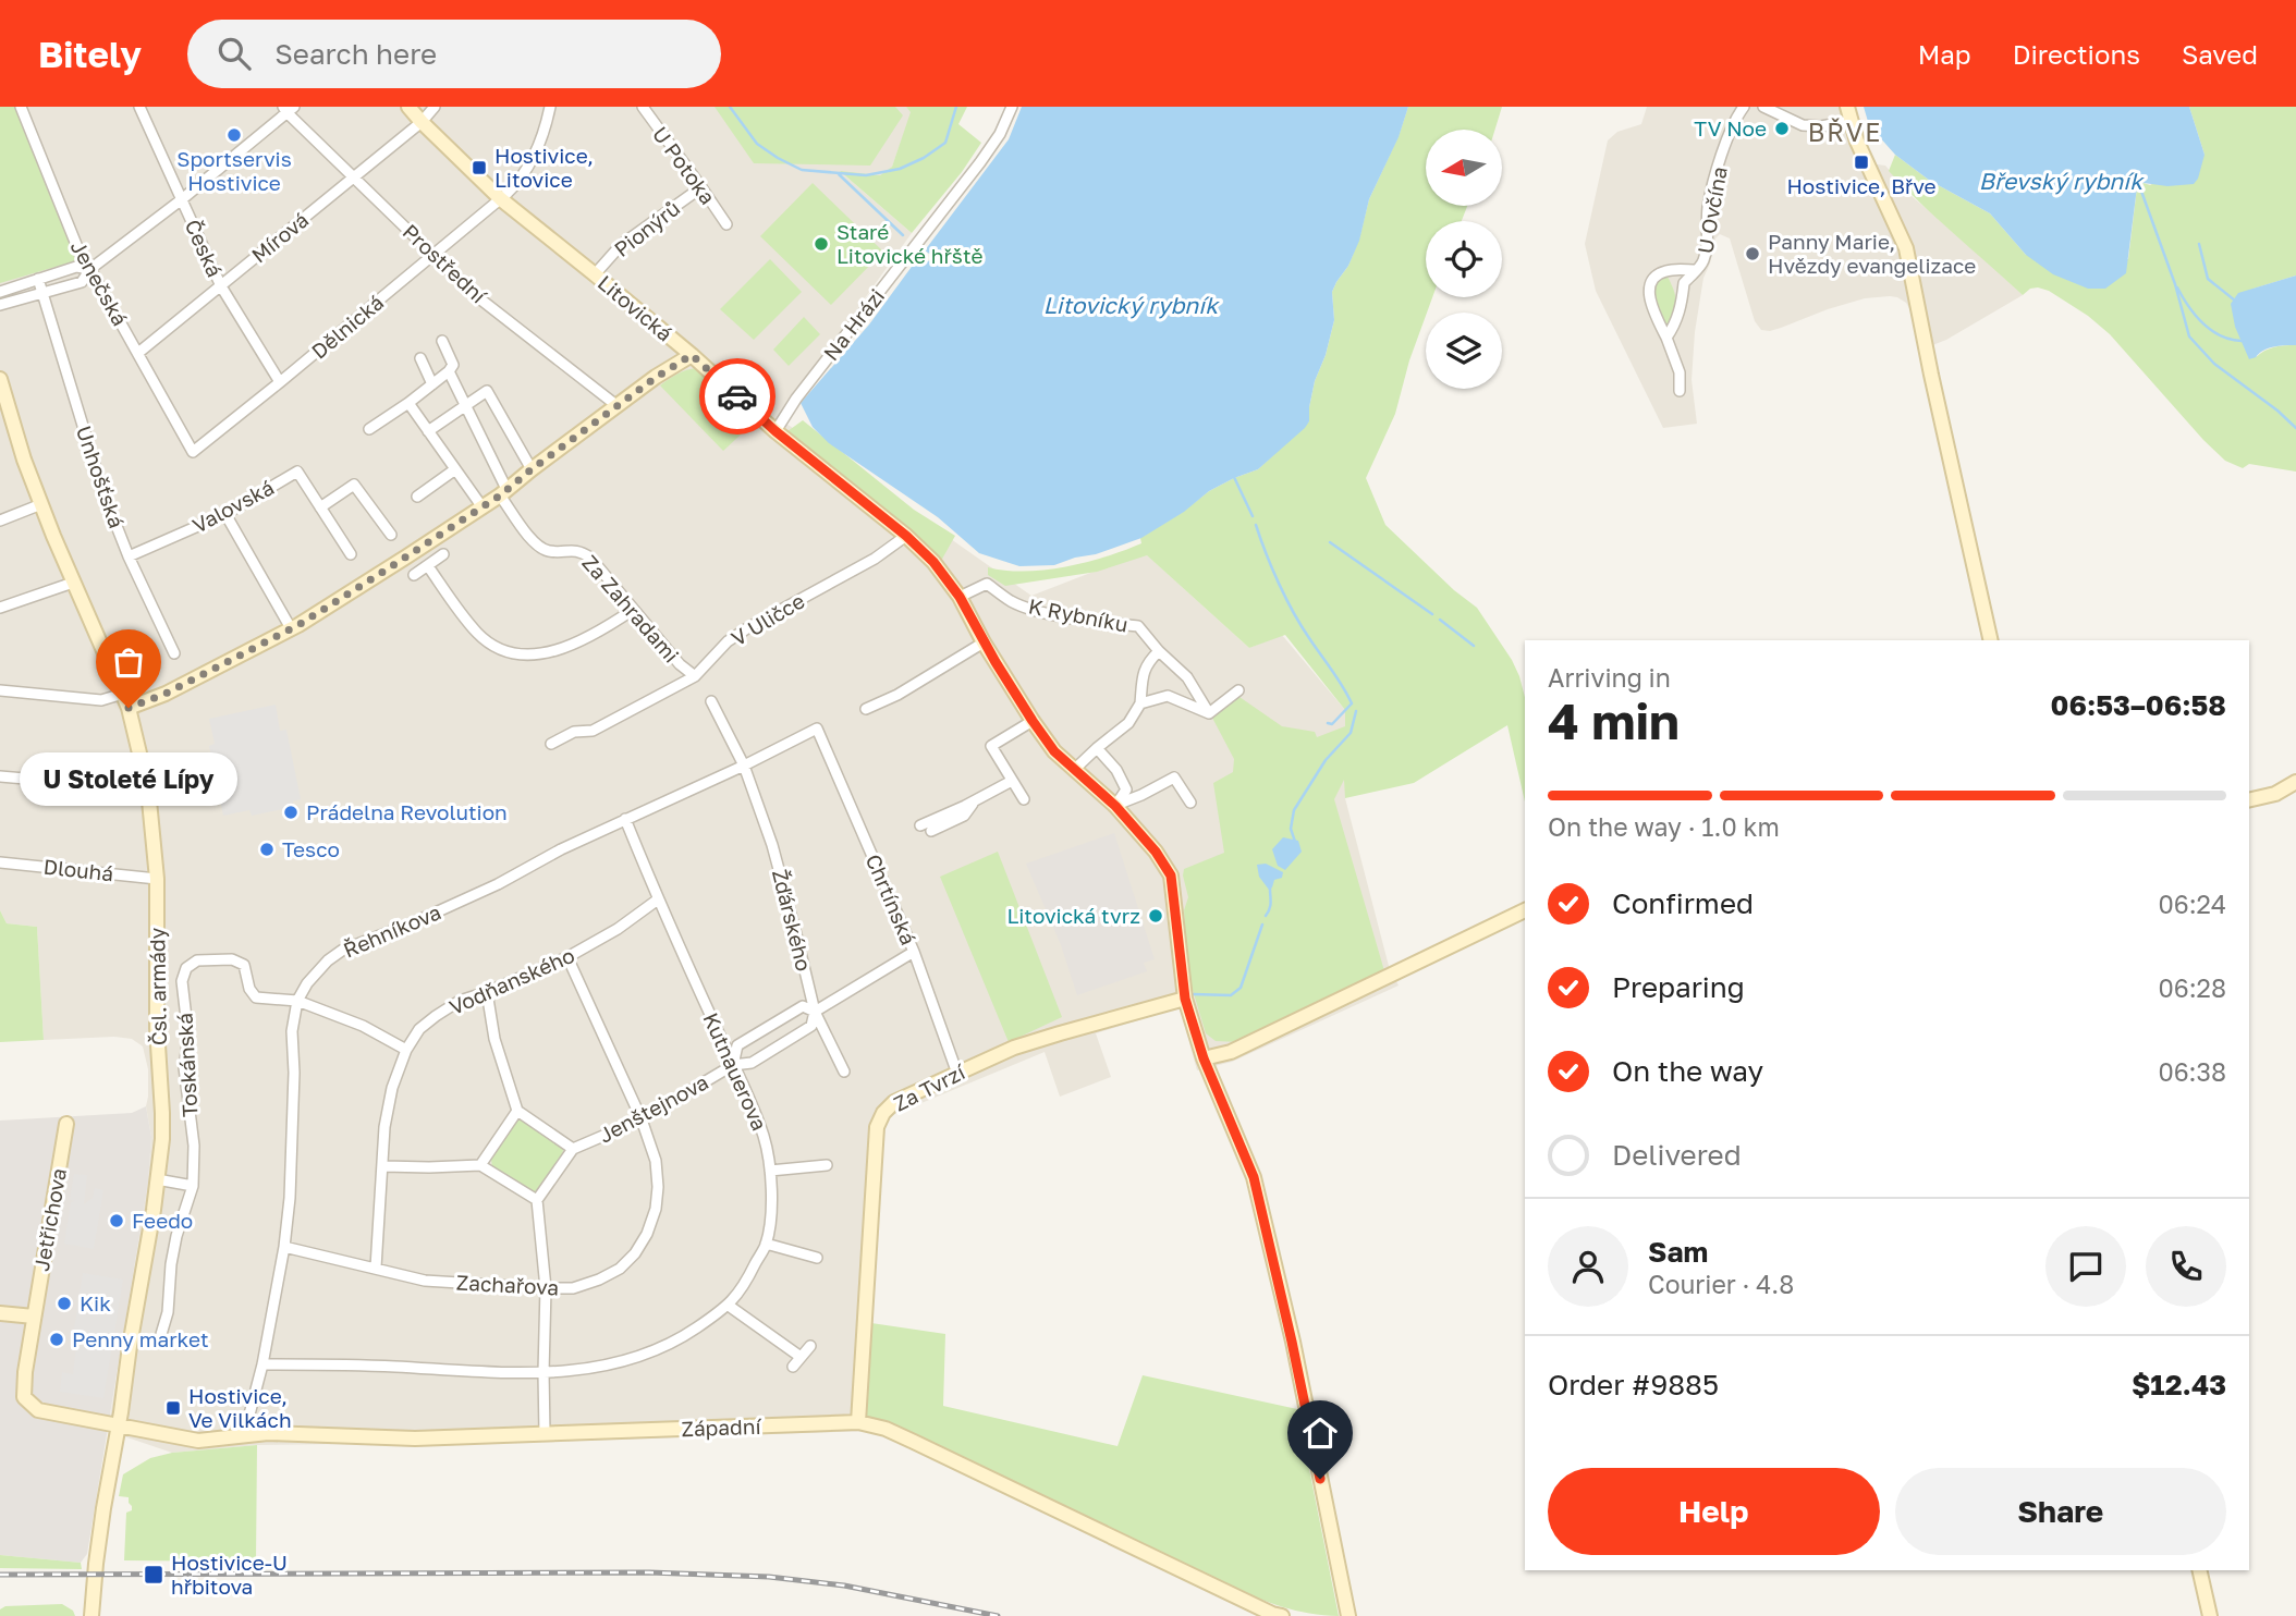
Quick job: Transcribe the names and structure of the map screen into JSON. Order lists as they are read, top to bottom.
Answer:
{
  "streets": {
    "street": [
      "U Potoka",
      "U Ovčína",
      "Pionýrů",
      "Mírová",
      "Česká",
      "Prostřední",
      "Jenečská",
      "Litovická",
      "Na Hrázi",
      "Dělnická",
      "Unhošťská",
      "Valovská",
      "Za Zahradami",
      "K Rybníku",
      "V Uličce",
      "Dlouhá",
      "Chrtínská",
      "Žďárského",
      "Řehníkova",
      "Vodňanského",
      "Čsl. armády",
      "Toskánská",
      "Kutnauerova",
      "Za Tvrzí",
      "Jenštejnova",
      "Jetřichova",
      "Zachařova",
      "Západní"
    ]
  },
  "crossings": [
    ["U Potoka", "Pionýrů"],
    ["Pionýrů", "Litovická"],
    ["Mírová", "Česká"],
    ["Mírová", "Prostřední"],
    ["Mírová", "Jenečská"],
    ["Mírová", "Litovická"],
    ["Česká", "Dělnická"],
    ["Prostřední", "Dělnická"],
    ["Jenečská", "Dělnická"],
    ["Litovická", "Na Hrázi"],
    ["Litovická", "Dělnická"],
    ["Litovická", "K Rybníku"],
    ["Litovická", "V Uličce"],
    ["Litovická", "Za Tvrzí"],
    ["Unhošťská", "Valovská"],
    ["Za Zahradami", "V Uličce"],
    ["Dlouhá", "Čsl. armády"],
    ["Chrtínská", "Řehníkova"],
    ["Chrtínská", "Za Tvrzí"],
    ["Chrtínská", "Jenštejnova"],
    ["Žďárského", "Řehníkova"],
    ["Žďárského", "Jenštejnova"],
    ["Řehníkova", "Toskánská"],
    ["Řehníkova", "Kutnauerova"],
    ["Řehníkova", "Zachařova"],
    ["Řehníkova", "Západní"],
    ["Vodňanského", "Kutnauerova"],
    ["Vodňanského", "Zachařova"],
    ["Čsl. armády", "Jetřichova"],
    ["Čsl. armády", "Západní"],
    ["Kutnauerova", "Jenštejnova"],
    ["Za Tvrzí", "Západní"],
    ["Jenštejnova", "Zachařova"],
    ["Jetřichova", "Západní"]
  ],
  "districts": ["BŘVE"],
  "water": ["Břevský rybník", "Litovický rybník"],
  "places": {
    "other": [
      "TV Noe",
      "Sportservis Hostivice",
      "Staré Litovické hřště",
      "Panny Marie, Hvězdy evangelizace",
      "U Stoleté Lípy",
      "Prádelna Revolution",
      "Tesco",
      "Litovická tvrz",
      "Feedo",
      "Kik",
      "Penny market"
    ],
    "transit": [
      "Hostivice, Břve",
      "Hostivice, Litovice",
      "Hostivice, Ve Vilkách",
      "Hostivice-U hřbitova"
    ]
  },
  "north": "left",
  "page": {
    "header": "Bitely",
    "search": "Search here",
    "nav": ["Map", "Directions", "Saved"],
    "heading": ["4 min", "Arriving in", "06:53–06:58"],
    "panel": [
      "Sam",
      "Courier · 4.8",
      "Order #9885",
      "$12.43"
    ],
    "bubble": "U Stoleté Lípy",
    "bar": "On the way · 1.0 km",
    "list": [
      ["Confirmed", "06:24"],
      ["Preparing", "06:28"],
      ["On the way", "06:38"],
      "Delivered"
    ],
    "buttons": ["Help", "Share"]
  }
}
